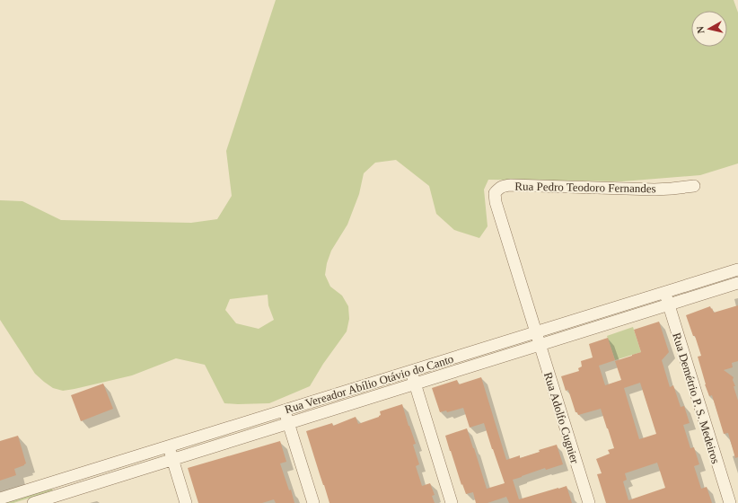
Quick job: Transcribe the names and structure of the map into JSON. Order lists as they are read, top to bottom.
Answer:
{
  "streets": {
    "street": [
      "Rua Pedro Teodoro Fernandes",
      "Rua Vereador Abílio Otávio do Canto",
      "Rua Demétrio P. S. Medeiros",
      "Rua Adolfo Cugnier"
    ]
  },
  "crossings": [
    ["Rua Pedro Teodoro Fernandes", "Rua Vereador Abílio Otávio do Canto"],
    ["Rua Pedro Teodoro Fernandes", "Rua Adolfo Cugnier"],
    ["Rua Vereador Abílio Otávio do Canto", "Rua Demétrio P. S. Medeiros"],
    ["Rua Vereador Abílio Otávio do Canto", "Rua Adolfo Cugnier"]
  ],
  "north": "left"
}
